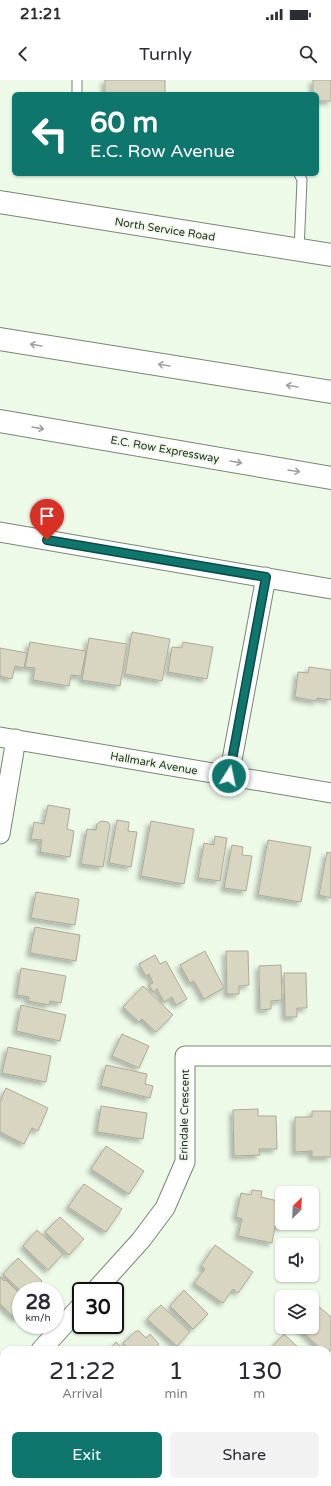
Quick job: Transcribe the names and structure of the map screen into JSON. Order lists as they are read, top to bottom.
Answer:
{
  "streets": {
    "main road": ["North Service Road", "E.C. Row Expressway"],
    "street": ["Hallmark Avenue", "Erindale Crescent"]
  },
  "north": "top right",
  "page": {
    "status": "21:21",
    "header": "Turnly",
    "turn": ["60 m", "E.C. Row Avenue"],
    "speed": "28 km/h",
    "limit": "30",
    "eta": [
      "21:22",
      "Arrival",
      "1",
      "min",
      "130",
      "m"
    ],
    "buttons": ["Exit", "Share"]
  }
}
